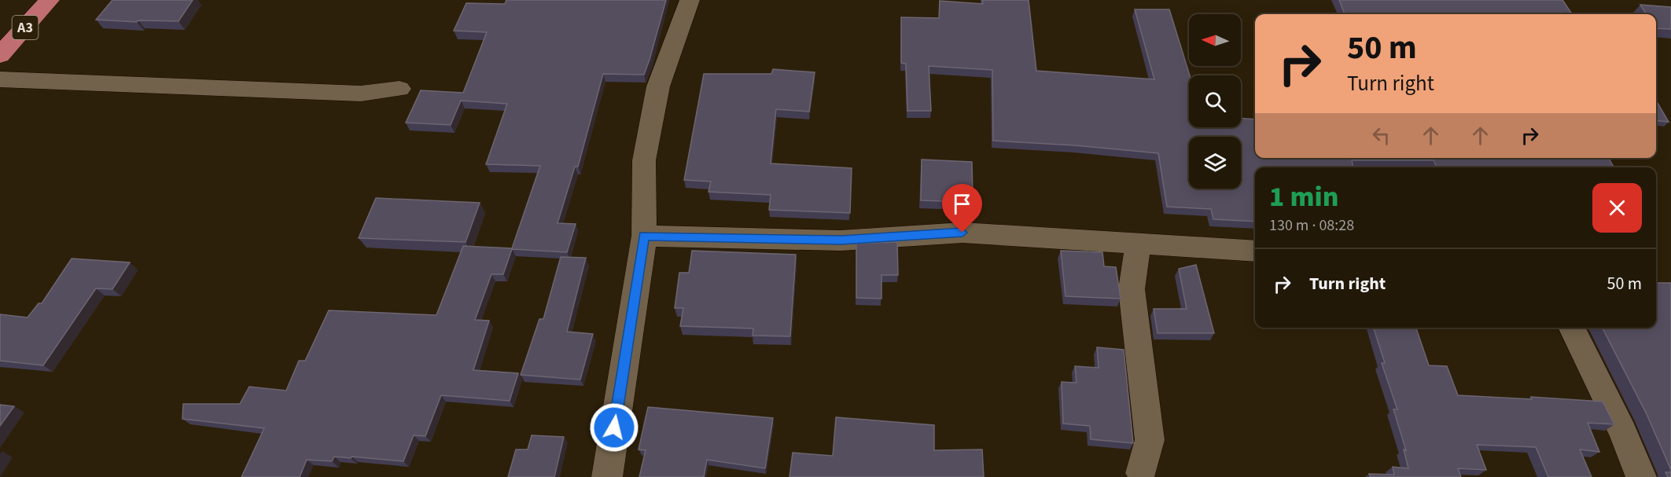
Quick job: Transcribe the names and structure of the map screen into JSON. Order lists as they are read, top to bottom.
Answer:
{
  "streets": {
    "highway": ["A3"]
  },
  "north": "left",
  "page": {
    "turn": ["50 m", "Turn right"],
    "heading": ["1 min", "130 m · 08:28"],
    "list": [
      {
        "name": "Turn right",
        "value": "50 m"
      }
    ]
  }
}
